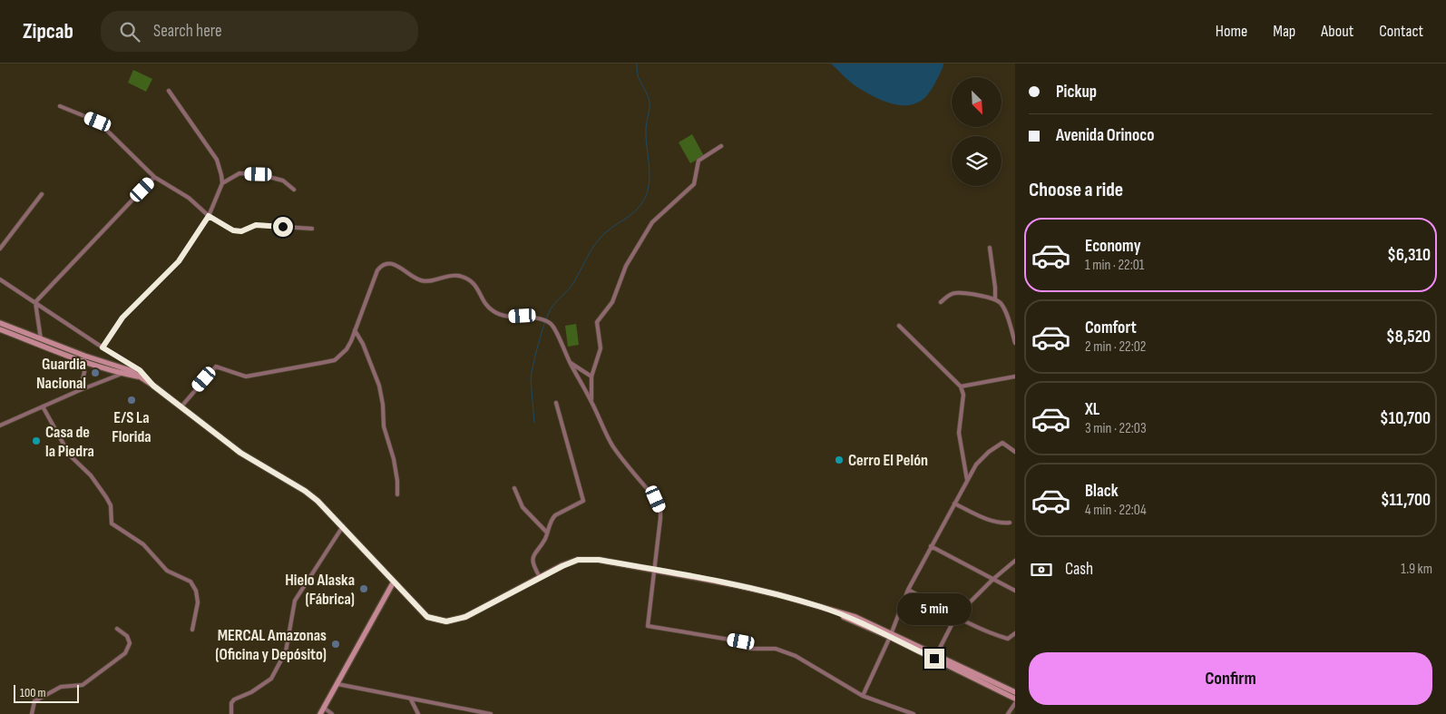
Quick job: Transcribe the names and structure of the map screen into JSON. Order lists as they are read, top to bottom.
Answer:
{
  "places": [
    "Guardia Nacional",
    "E/S La Florida",
    "Casa de la Piedra",
    "Cerro El Pelón",
    "Hielo Alaska (Fábrica)",
    "MERCAL Amazonas (Oficina y Depósito)"
  ],
  "scale_bar": "100 m",
  "north": "bottom right",
  "page": {
    "header": "Zipcab",
    "search": "Search here",
    "nav": [
      "Home",
      "Map",
      "About",
      "Contact"
    ],
    "banner": ["Pickup", "Avenida Orinoco"],
    "heading": "Choose a ride",
    "list": [
      {
        "name": "Economy",
        "note": "1 min · 22:01",
        "value": "$6,310"
      },
      {
        "name": "Comfort",
        "note": "2 min · 22:02",
        "value": "$8,520"
      },
      {
        "name": "XL",
        "note": "3 min · 22:03",
        "value": "$10,700"
      },
      {
        "name": "Black",
        "note": "4 min · 22:04",
        "value": "$11,700"
      }
    ],
    "pay": ["Cash", "1.9 km"],
    "bubble": "5 min",
    "buttons": "Confirm",
    "scale": "100 m"
  }
}
